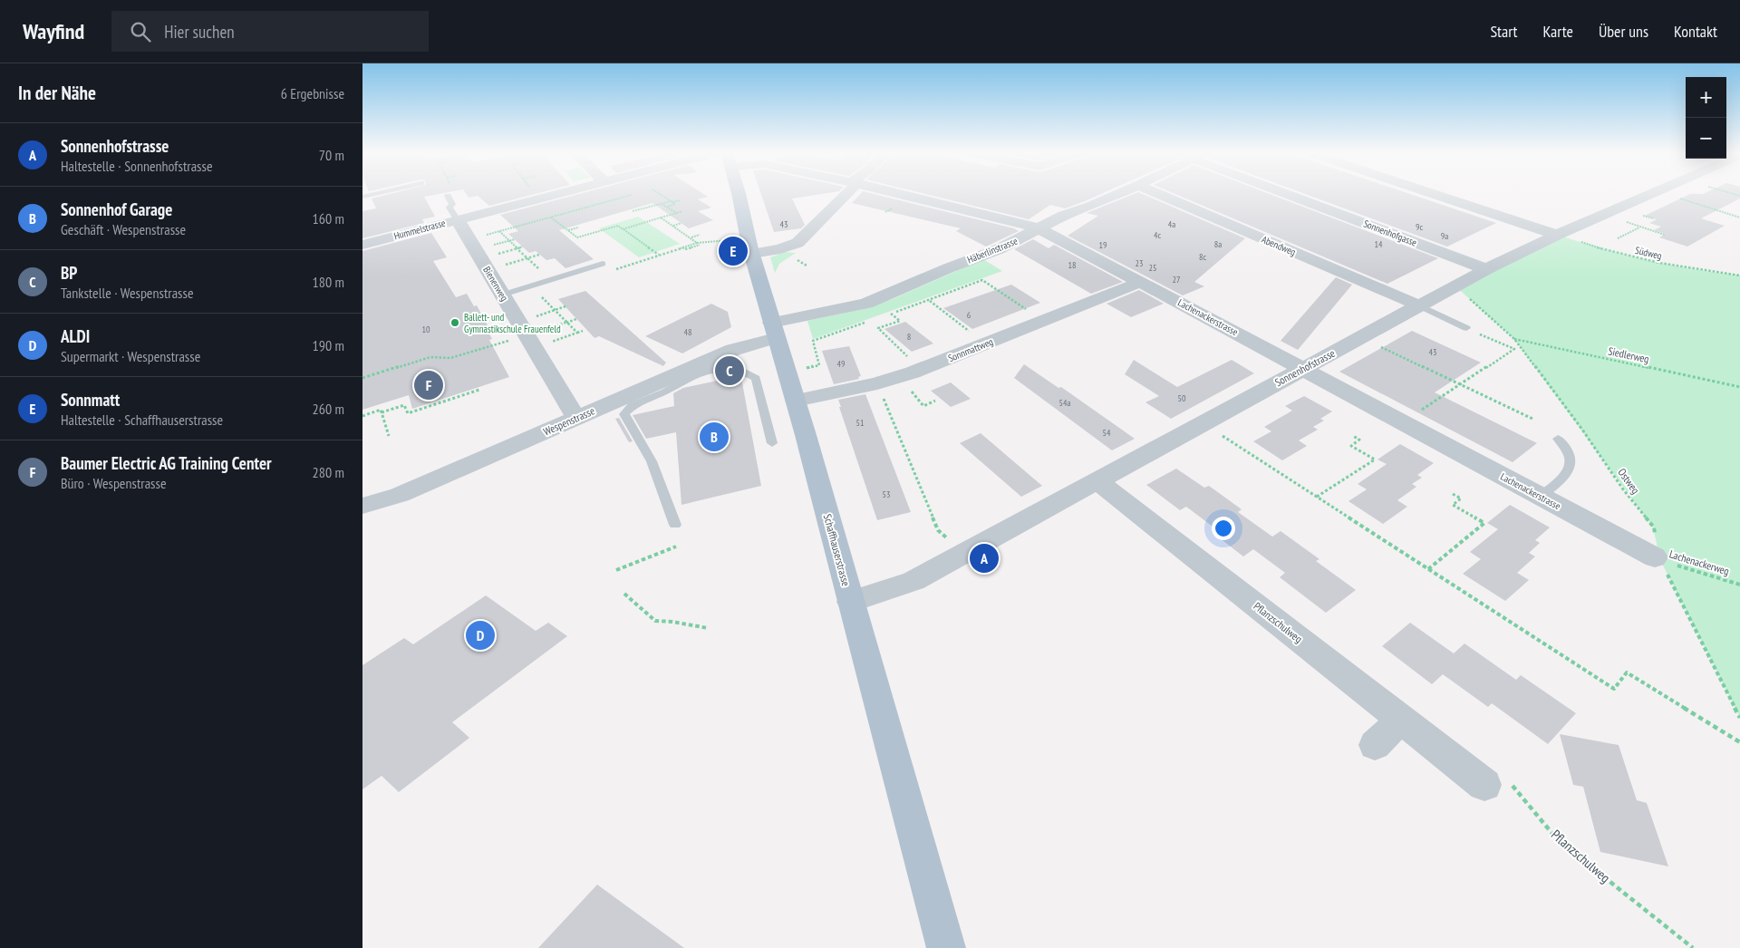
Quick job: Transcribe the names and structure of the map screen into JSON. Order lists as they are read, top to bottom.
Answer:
{
  "streets": {
    "main road": ["Schaffhauserstrasse"],
    "street": [
      "Hummelstrasse",
      "Sonnenhofgasse",
      "Abendweg",
      "Häberlinstrasse",
      "Bienenweg",
      "Lachenackerstrasse",
      "Sonnmattweg",
      "Sonnenhofstrasse",
      "Wespenstrasse",
      "Pflanzschulweg"
    ],
    "path": [
      "Südweg",
      "Siedlerweg",
      "Ostweg",
      "Lachenackerweg"
    ]
  },
  "crossings": [
    ["Hummelstrasse", "Bienenweg"],
    ["Sonnenhofgasse", "Sonnenhofstrasse"],
    ["Abendweg", "Sonnenhofstrasse"],
    ["Häberlinstrasse", "Lachenackerstrasse"],
    ["Häberlinstrasse", "Wespenstrasse"],
    ["Häberlinstrasse", "Schaffhauserstrasse"],
    ["Südweg", "Sonnenhofstrasse"],
    ["Bienenweg", "Wespenstrasse"],
    ["Lachenackerstrasse", "Sonnmattweg"],
    ["Lachenackerstrasse", "Sonnenhofstrasse"],
    ["Lachenackerstrasse", "Ostweg"],
    ["Lachenackerstrasse", "Lachenackerweg"],
    ["Sonnmattweg", "Schaffhauserstrasse"],
    ["Siedlerweg", "Ostweg"],
    ["Sonnenhofstrasse", "Ostweg"],
    ["Sonnenhofstrasse", "Schaffhauserstrasse"],
    ["Sonnenhofstrasse", "Pflanzschulweg"],
    ["Wespenstrasse", "Schaffhauserstrasse"],
    ["Ostweg", "Lachenackerweg"]
  ],
  "places": ["Ballett- und Gymnastikschule Frauenfeld"],
  "house_numbers": [
    "43",
    "4a",
    "9c",
    "4c",
    "9a",
    "8a",
    "14",
    "19",
    "8c",
    "23",
    "18",
    "25",
    "27",
    "6",
    "10",
    "48",
    "8",
    "43",
    "49",
    "50",
    "54a",
    "51",
    "54",
    "53"
  ],
  "page": {
    "header": "Wayfind",
    "search": "Hier suchen",
    "nav": [
      "Start",
      "Karte",
      "Über uns",
      "Kontakt"
    ],
    "heading": ["In der Nähe", "6 Ergebnisse"],
    "map_buttons": ["+", "−"],
    "list": [
      {
        "mark": "A",
        "name": "Sonnenhofstrasse",
        "note": "Haltestelle · Sonnenhofstrasse",
        "value": "70 m"
      },
      {
        "mark": "B",
        "name": "Sonnenhof Garage",
        "note": "Geschäft · Wespenstrasse",
        "value": "160 m"
      },
      {
        "mark": "C",
        "name": "BP",
        "note": "Tankstelle · Wespenstrasse",
        "value": "180 m"
      },
      {
        "mark": "D",
        "name": "ALDI",
        "note": "Supermarkt · Wespenstrasse",
        "value": "190 m"
      },
      {
        "mark": "E",
        "name": "Sonnmatt",
        "note": "Haltestelle · Schaffhauserstrasse",
        "value": "260 m"
      },
      {
        "mark": "F",
        "name": "Baumer Electric AG Training Center",
        "note": "Büro · Wespenstrasse",
        "value": "280 m"
      }
    ],
    "pins": [
      "E",
      "C",
      "F",
      "B",
      "A",
      "D"
    ]
  }
}
